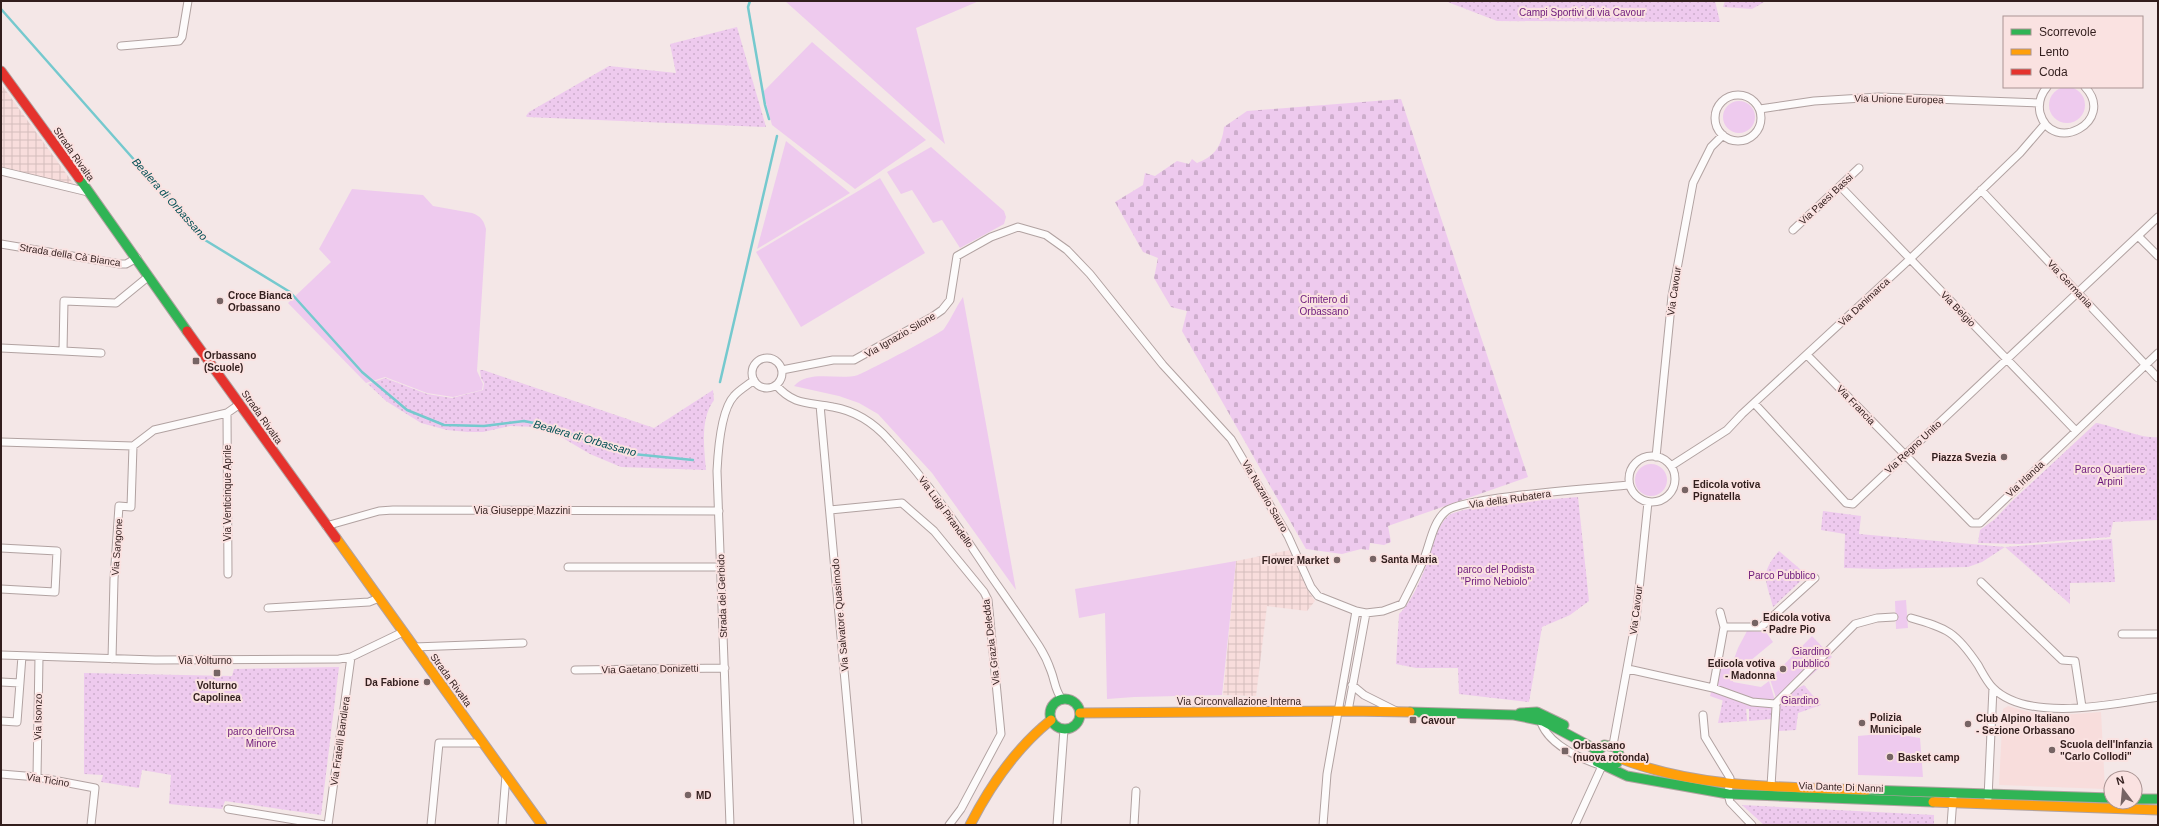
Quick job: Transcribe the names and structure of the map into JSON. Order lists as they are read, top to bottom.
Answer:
{
  "streets": {
    "street": [
      "Via Unione Europea",
      "Strada Rivalta",
      "Via Paesi Bassi",
      "Strada della Cà Bianca",
      "Via Germania",
      "Via Cavour",
      "Via Danimarca",
      "Via Belgio",
      "Via Ignazio Silone",
      "Via Francia",
      "Via Regno Unito",
      "Via Irlanda",
      "Via Venticinque Aprile",
      "Via Nazario Sauro",
      "Via della Rubatera",
      "Via Giuseppe Mazzini",
      "Via Luigi Pirandello",
      "Via Sangone",
      "Strada del Gerbido",
      "Via Salvatore Quasimodo",
      "Via Grazia Deledda",
      "Via Volturno",
      "Via Gaetano Donizetti",
      "Via Circonvallazione Interna",
      "Via Isonzo",
      "Via Fratelli Bandiera",
      "Via Ticino",
      "Via Dante Di Nanni"
    ]
  },
  "crossings": [
    ["Via Unione Europea", "Via Cavour"],
    ["Strada Rivalta", "Strada della Cà Bianca"],
    ["Strada Rivalta", "Via Giuseppe Mazzini"],
    ["Strada Rivalta", "Via Volturno"],
    ["Via Paesi Bassi", "Via Belgio"],
    ["Via Germania", "Via Danimarca"],
    ["Via Germania", "Via Regno Unito"],
    ["Via Germania", "Via Irlanda"],
    ["Via Cavour", "Via Danimarca"],
    ["Via Cavour", "Via della Rubatera"],
    ["Via Cavour", "Via Circonvallazione Interna"],
    ["Via Cavour", "Via Dante Di Nanni"],
    ["Via Danimarca", "Via Belgio"],
    ["Via Danimarca", "Via Francia"],
    ["Via Danimarca", "Via Regno Unito"],
    ["Via Danimarca", "Via della Rubatera"],
    ["Via Belgio", "Via Regno Unito"],
    ["Via Belgio", "Via Irlanda"],
    ["Via Ignazio Silone", "Via Nazario Sauro"],
    ["Via Ignazio Silone", "Via Luigi Pirandello"],
    ["Via Ignazio Silone", "Strada del Gerbido"],
    ["Via Francia", "Via Regno Unito"],
    ["Via Francia", "Via Irlanda"],
    ["Via Regno Unito", "Via Irlanda"],
    ["Via Nazario Sauro", "Via della Rubatera"],
    ["Via Giuseppe Mazzini", "Strada del Gerbido"],
    ["Via Luigi Pirandello", "Strada del Gerbido"],
    ["Via Luigi Pirandello", "Via Salvatore Quasimodo"],
    ["Via Luigi Pirandello", "Via Circonvallazione Interna"],
    ["Via Sangone", "Via Volturno"],
    ["Strada del Gerbido", "Via Gaetano Donizetti"],
    ["Via Salvatore Quasimodo", "Via Grazia Deledda"],
    ["Via Volturno", "Via Isonzo"],
    ["Via Volturno", "Via Fratelli Bandiera"],
    ["Via Circonvallazione Interna", "Via Dante Di Nanni"],
    ["Via Isonzo", "Via Ticino"]
  ],
  "water": ["Bealera di Orbassano"],
  "parks": [
    "Campi Sportivi di via Cavour",
    "Cimitero di Orbassano",
    "Parco Quartiere Arpini",
    "parco del Podista \"Primo Nebiolo\"",
    "Parco Pubblico",
    "Giardino pubblico",
    "Giardino",
    "parco dell'Orsa Minore"
  ],
  "places": {
    "other": [
      "Croce Bianca Orbassano",
      "Piazza Svezia",
      "Edicola votiva Pignatella",
      "Santa Maria",
      "Flower Market",
      "Edicola votiva - Padre Pio",
      "Edicola votiva - Madonna",
      "Da Fabione",
      "Polizia Municipale",
      "Club Alpino Italiano - Sezione Orbassano",
      "Scuola dell'Infanzia \"Carlo Collodi\"",
      "Basket camp",
      "MD"
    ],
    "transit": [
      "Orbassano (Scuole)",
      "Volturno Capolinea",
      "Cavour",
      "Orbassano (nuova rotonda)"
    ]
  },
  "legend": ["Scorrevole", "Lento", "Coda"],
  "north": "top"
}
